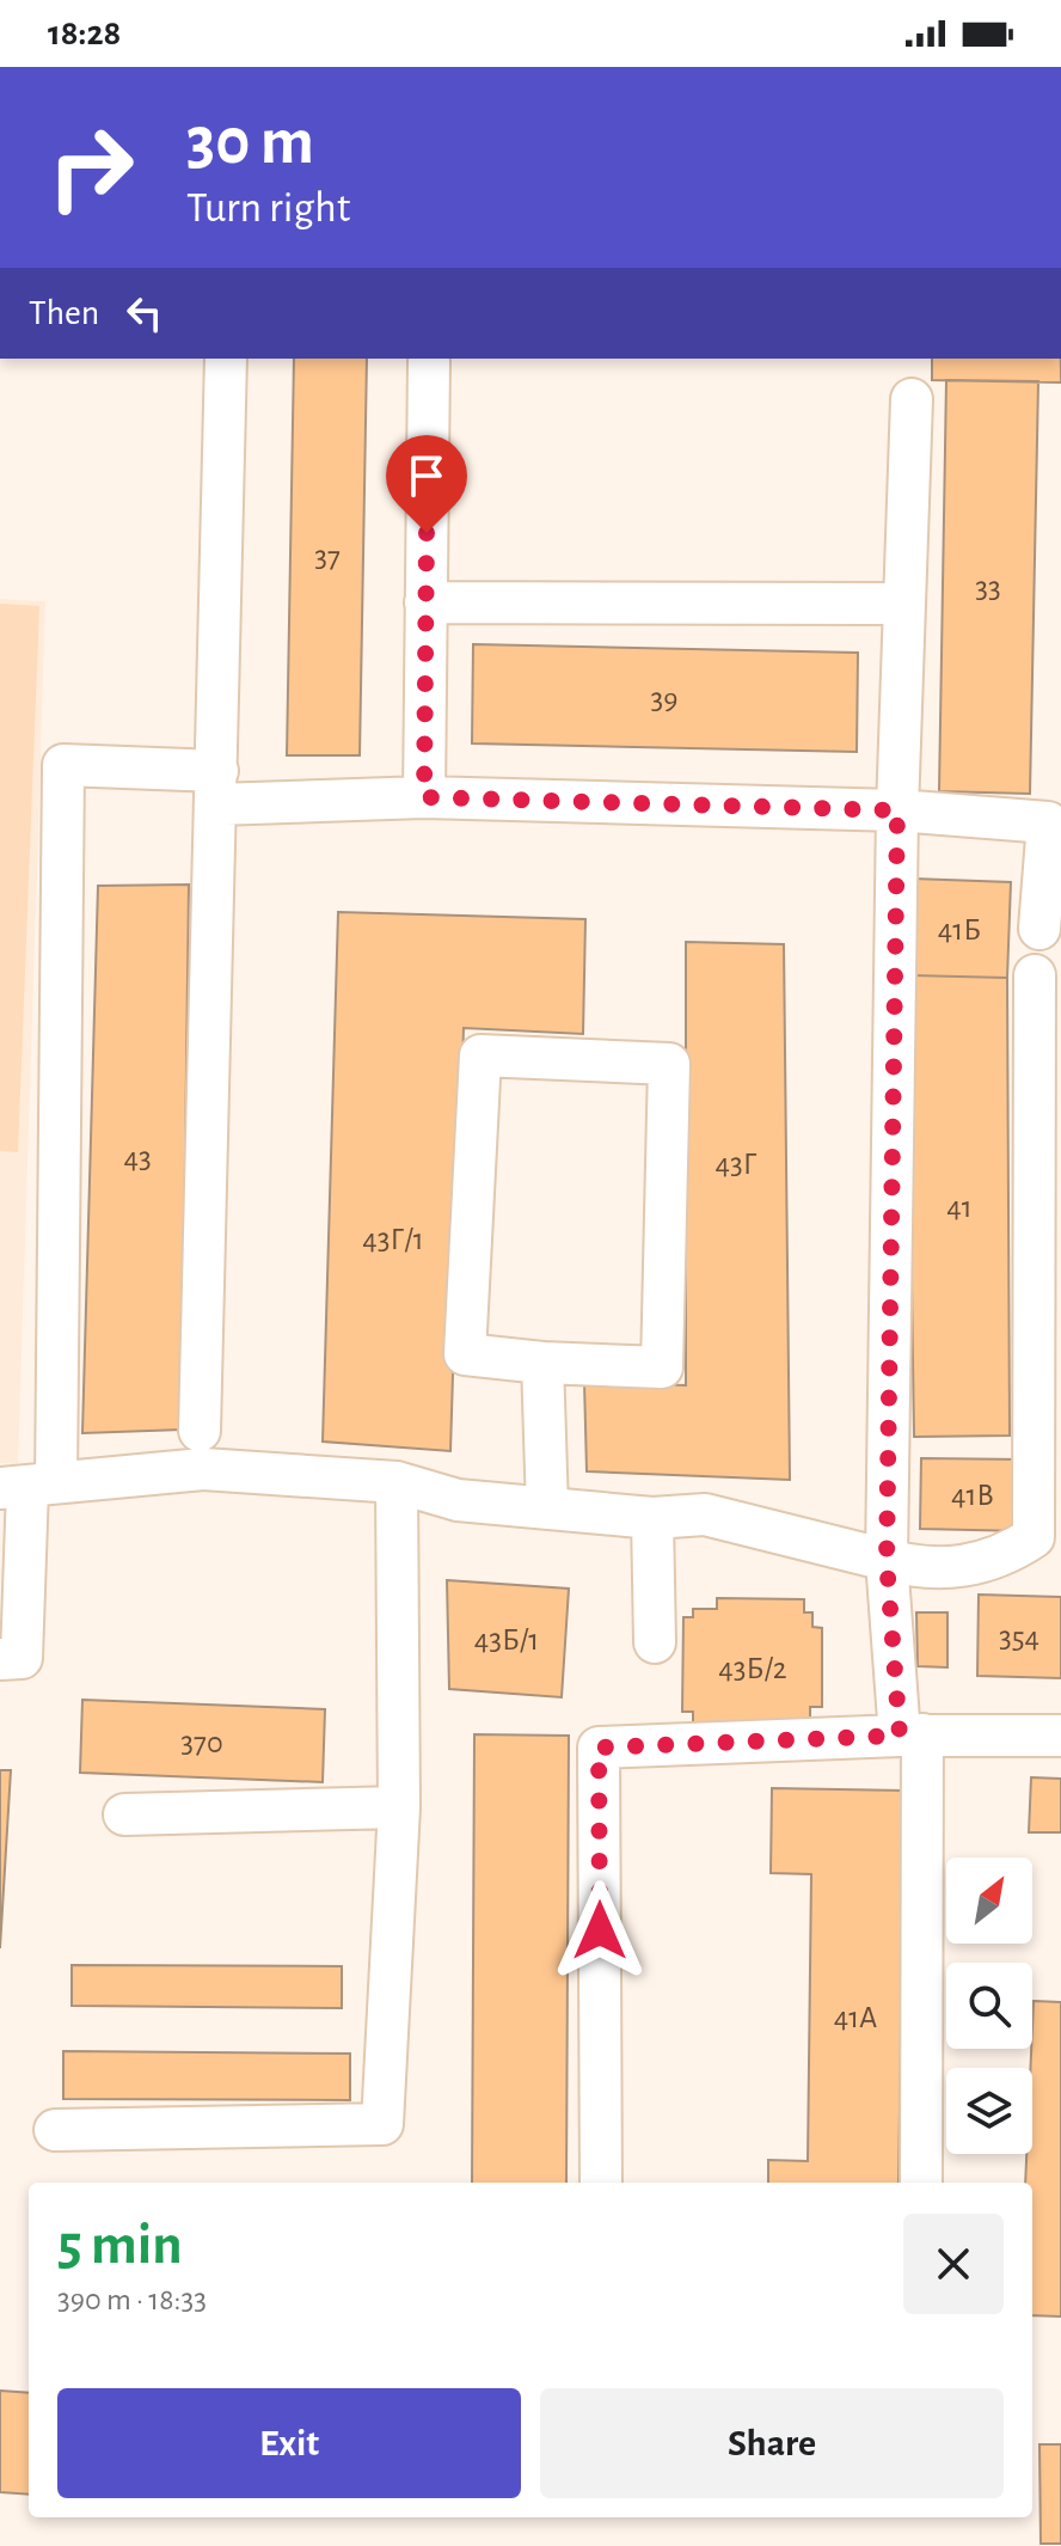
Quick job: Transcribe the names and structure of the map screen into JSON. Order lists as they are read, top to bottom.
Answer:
{
  "house_numbers": [
    "37",
    "33",
    "39",
    "41Б",
    "43",
    "43Г",
    "41",
    "43Г/1",
    "41В",
    "354",
    "43Б/1",
    "43Б/2",
    "370",
    "41А"
  ],
  "north": "top right",
  "page": {
    "status": "18:28",
    "turn": ["30 m", "Turn right"],
    "then": "Then",
    "heading": ["5 min", "390 m · 18:33"],
    "buttons": ["Exit", "Share"]
  }
}
